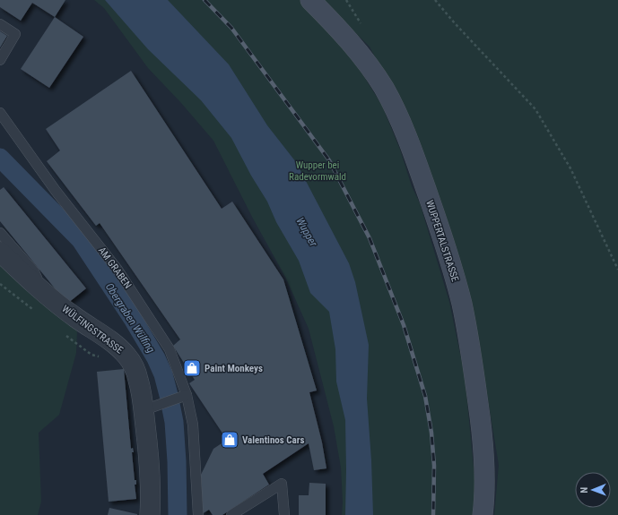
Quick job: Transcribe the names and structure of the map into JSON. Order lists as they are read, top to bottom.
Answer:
{
  "streets": {
    "main road": ["WUPPERTALSTRASSE"],
    "street": ["WÜLFINGSTRASSE"],
    "lane": ["AM GRABEN"]
  },
  "water": ["Wupper", "Obergraben Wülfing"],
  "parks": ["Wupper bei Radevormwald"],
  "places": {
    "shop": ["Paint Monkeys", "Valentinos Cars"]
  },
  "north": "left"
}
